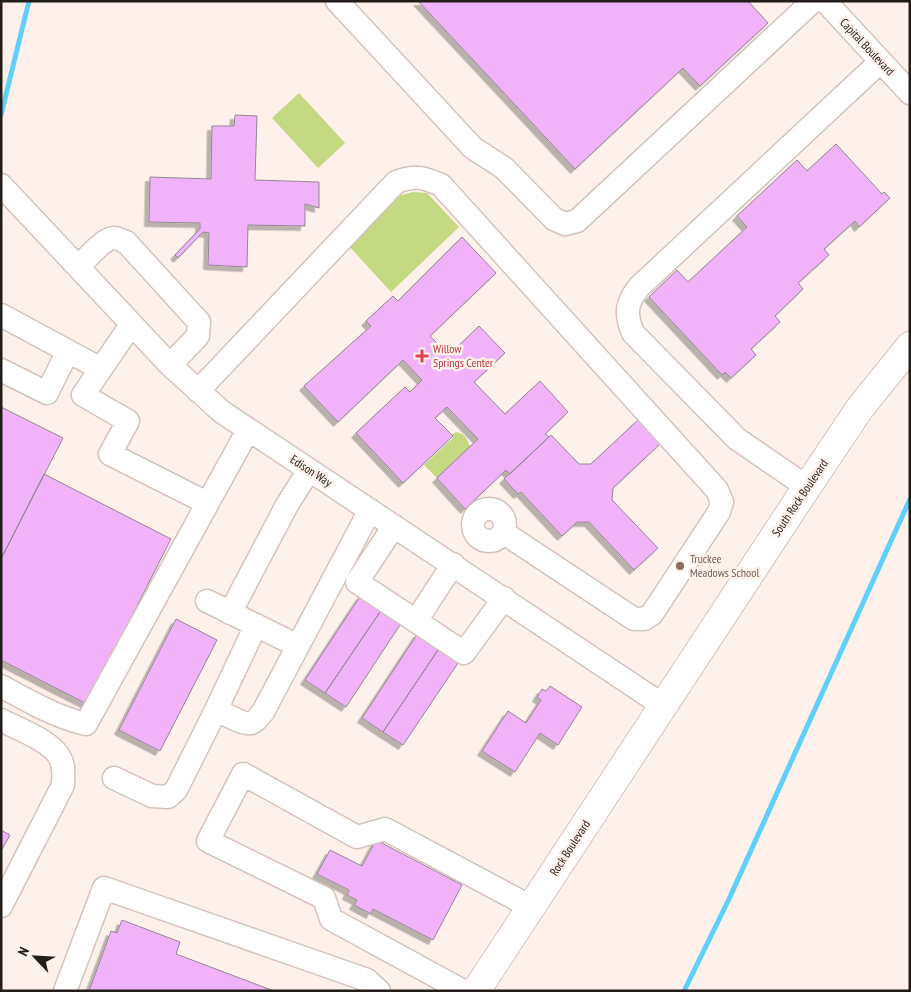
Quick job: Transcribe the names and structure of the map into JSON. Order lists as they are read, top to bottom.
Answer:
{
  "streets": {
    "main road": ["South Rock Boulevard", "Rock Boulevard"],
    "street": ["Capital Boulevard", "Edison Way"]
  },
  "crossings": [
    ["Edison Way", "South Rock Boulevard"],
    ["Edison Way", "Rock Boulevard"],
    ["South Rock Boulevard", "Rock Boulevard"]
  ],
  "places": {
    "health": ["Willow Springs Center"],
    "other": ["Truckee Meadows School"]
  },
  "north": "top left"
}
